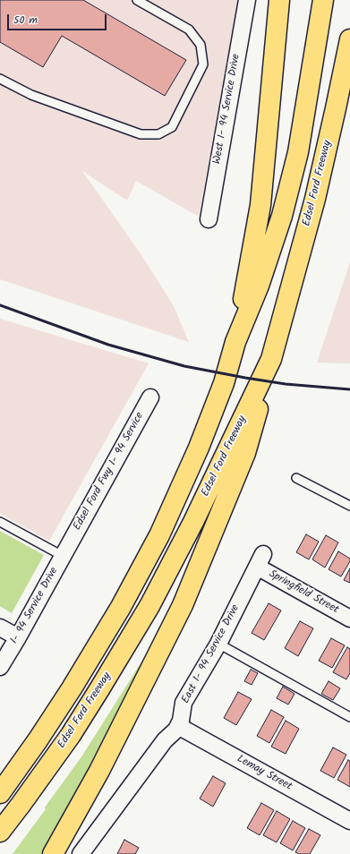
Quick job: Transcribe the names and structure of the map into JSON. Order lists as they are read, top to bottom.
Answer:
{
  "streets": {
    "highway": ["Edsel Ford Freeway"],
    "street": [
      "West I- 94 Service Drive",
      "Edsel Ford Fwy I- 94 Service",
      "Springfield Street",
      "I- 94 Service Drive",
      "East I- 94 Service Drive",
      "Lemay Street"
    ]
  },
  "crossings": [
    ["Edsel Ford Fwy I- 94 Service", "I- 94 Service Drive"],
    ["Springfield Street", "East I- 94 Service Drive"],
    ["East I- 94 Service Drive", "Lemay Street"]
  ],
  "scale_bar": "50 m"
}
